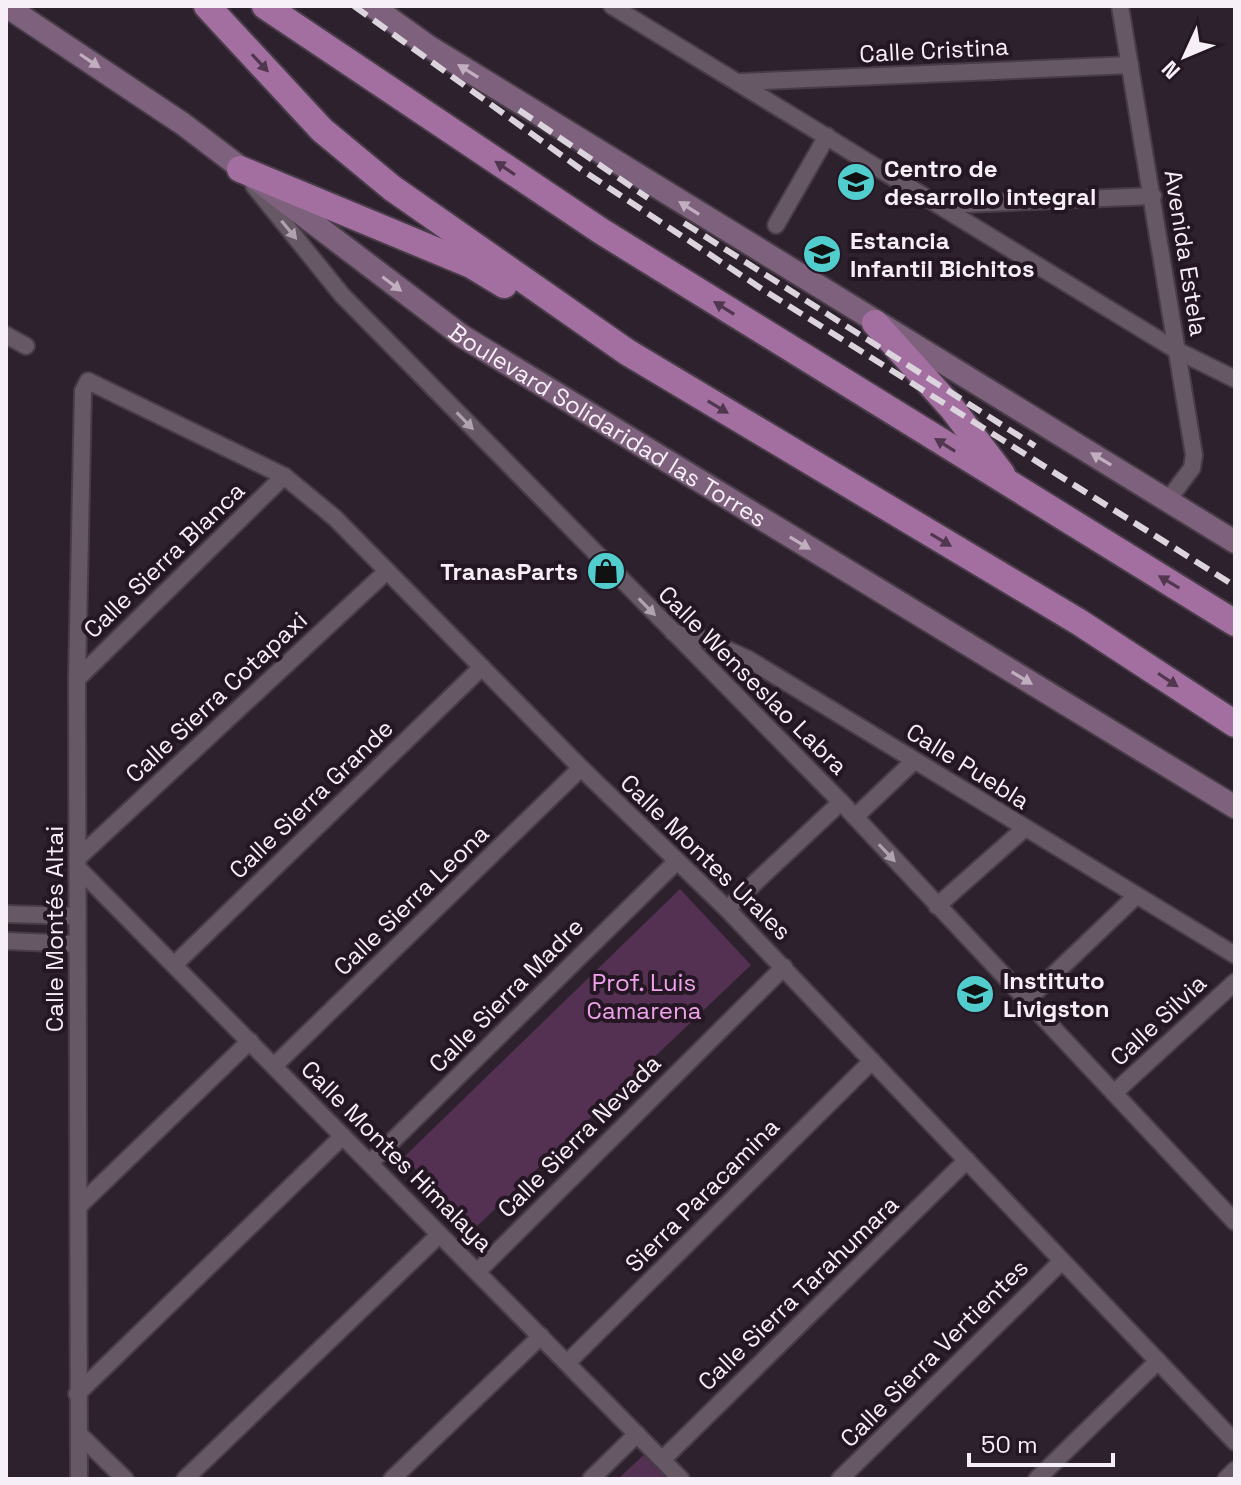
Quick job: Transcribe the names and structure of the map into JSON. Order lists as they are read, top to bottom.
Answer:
{
  "streets": {
    "main road": ["Boulevard Solidaridad las Torres"],
    "street": [
      "Calle Cristina",
      "Avenida Estela",
      "Calle Sierra Blanca",
      "Calle Wenseslao Labra",
      "Calle Sierra Cotapaxi",
      "Calle Puebla",
      "Calle Sierra Grande",
      "Calle Montes Urales",
      "Calle Sierra Leona",
      "Calle Montés Altai",
      "Calle Sierra Madre",
      "Calle Silvia",
      "Calle Sierra Nevada",
      "Calle Montes Himalaya",
      "Sierra Paracamina",
      "Calle Sierra Tarahumara",
      "Calle Sierra Vertientes"
    ]
  },
  "crossings": [
    ["Calle Cristina", "Avenida Estela"],
    ["Boulevard Solidaridad las Torres", "Calle Wenseslao Labra"],
    ["Calle Sierra Blanca", "Calle Montes Urales"],
    ["Calle Sierra Blanca", "Calle Montés Altai"],
    ["Calle Wenseslao Labra", "Calle Puebla"],
    ["Calle Wenseslao Labra", "Calle Silvia"],
    ["Calle Sierra Cotapaxi", "Calle Montes Urales"],
    ["Calle Sierra Cotapaxi", "Calle Montés Altai"],
    ["Calle Sierra Cotapaxi", "Calle Montes Himalaya"],
    ["Calle Sierra Grande", "Calle Montes Urales"],
    ["Calle Sierra Grande", "Calle Montes Himalaya"],
    ["Calle Montes Urales", "Calle Sierra Leona"],
    ["Calle Montes Urales", "Calle Montés Altai"],
    ["Calle Montes Urales", "Calle Sierra Madre"],
    ["Calle Montes Urales", "Calle Sierra Nevada"],
    ["Calle Montes Urales", "Sierra Paracamina"],
    ["Calle Montes Urales", "Calle Sierra Tarahumara"],
    ["Calle Montes Urales", "Calle Sierra Vertientes"],
    ["Calle Sierra Leona", "Calle Montes Himalaya"],
    ["Calle Montés Altai", "Calle Montes Himalaya"],
    ["Calle Sierra Madre", "Calle Montes Himalaya"],
    ["Calle Sierra Nevada", "Calle Montes Himalaya"],
    ["Calle Montes Himalaya", "Sierra Paracamina"],
    ["Calle Montes Himalaya", "Calle Sierra Tarahumara"]
  ],
  "one_way": ["Boulevard Solidaridad las Torres", "Calle Wenseslao Labra"],
  "parks": ["Prof. Luis Camarena"],
  "places": {
    "school or university": ["Centro de desarrollo integral", "Estancia Infantil Bichitos", "Instituto Livigston"],
    "shop": ["TranasParts"]
  },
  "scale_bar": "50 m",
  "north": "bottom left"
}
